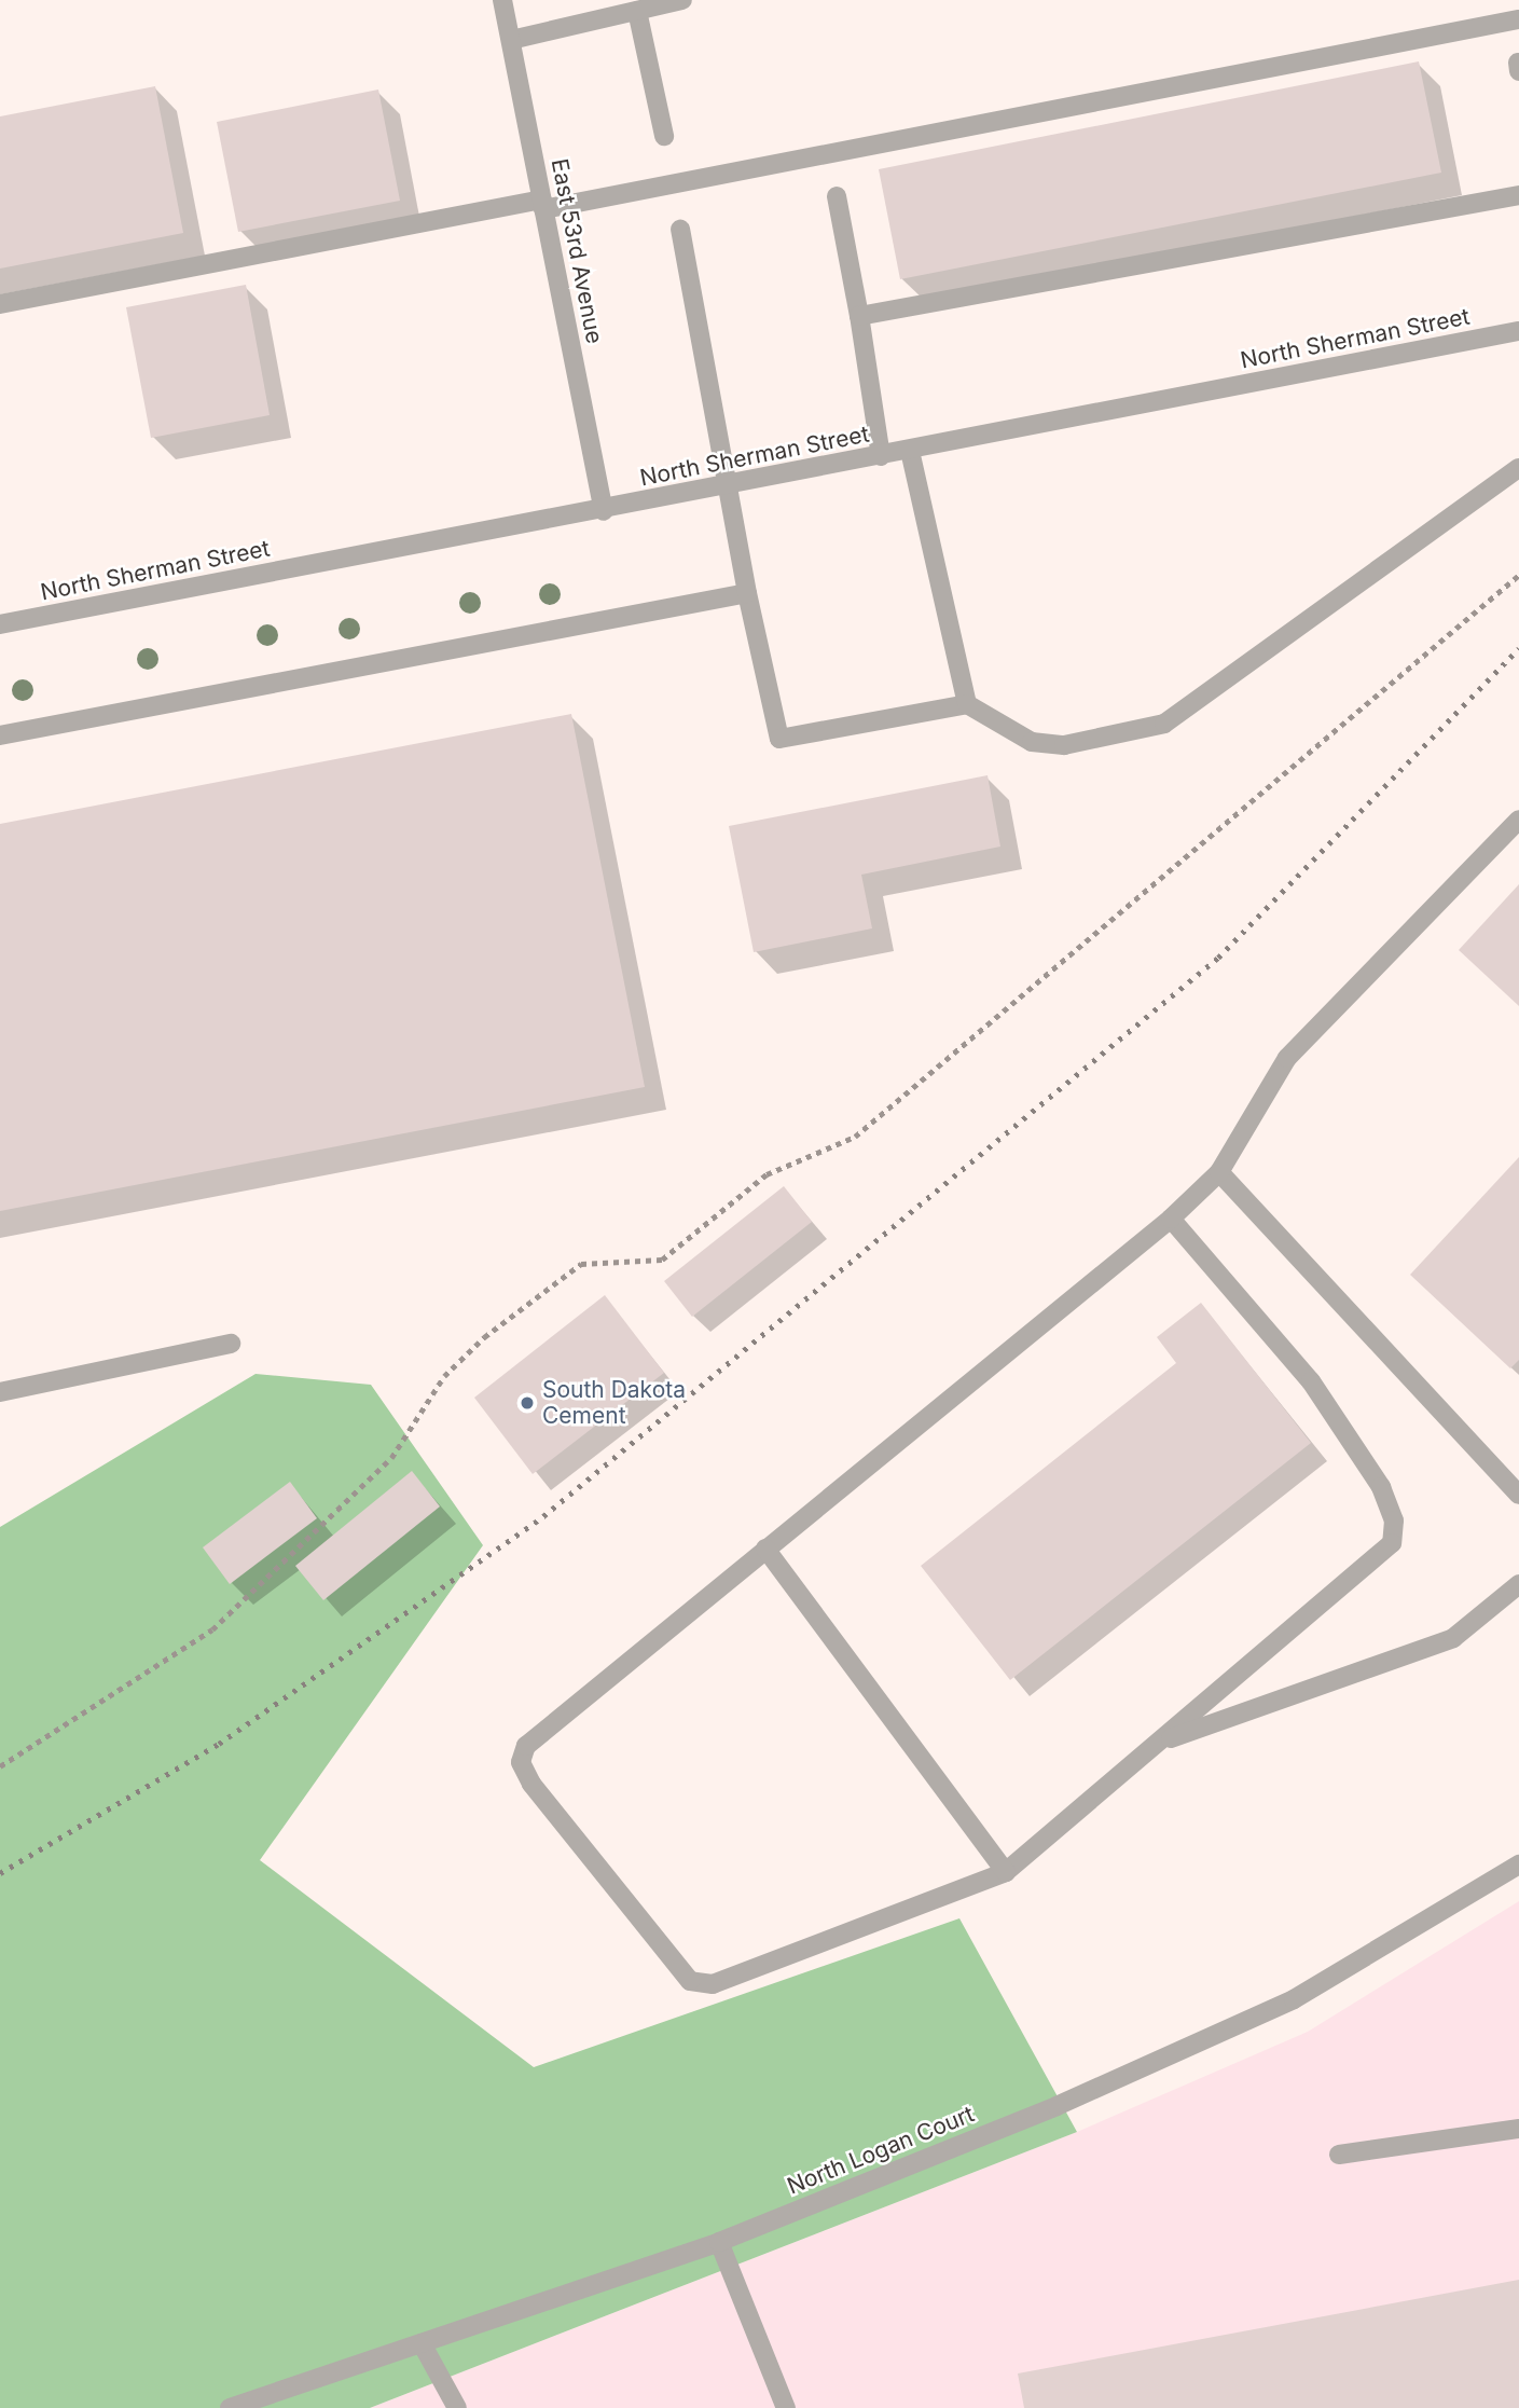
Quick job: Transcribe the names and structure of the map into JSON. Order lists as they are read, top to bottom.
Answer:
{
  "streets": {
    "street": ["East 53rd Avenue", "North Sherman Street", "North Logan Court"]
  },
  "crossings": [
    ["East 53rd Avenue", "North Sherman Street"]
  ],
  "places": ["South Dakota Cement"]
}
